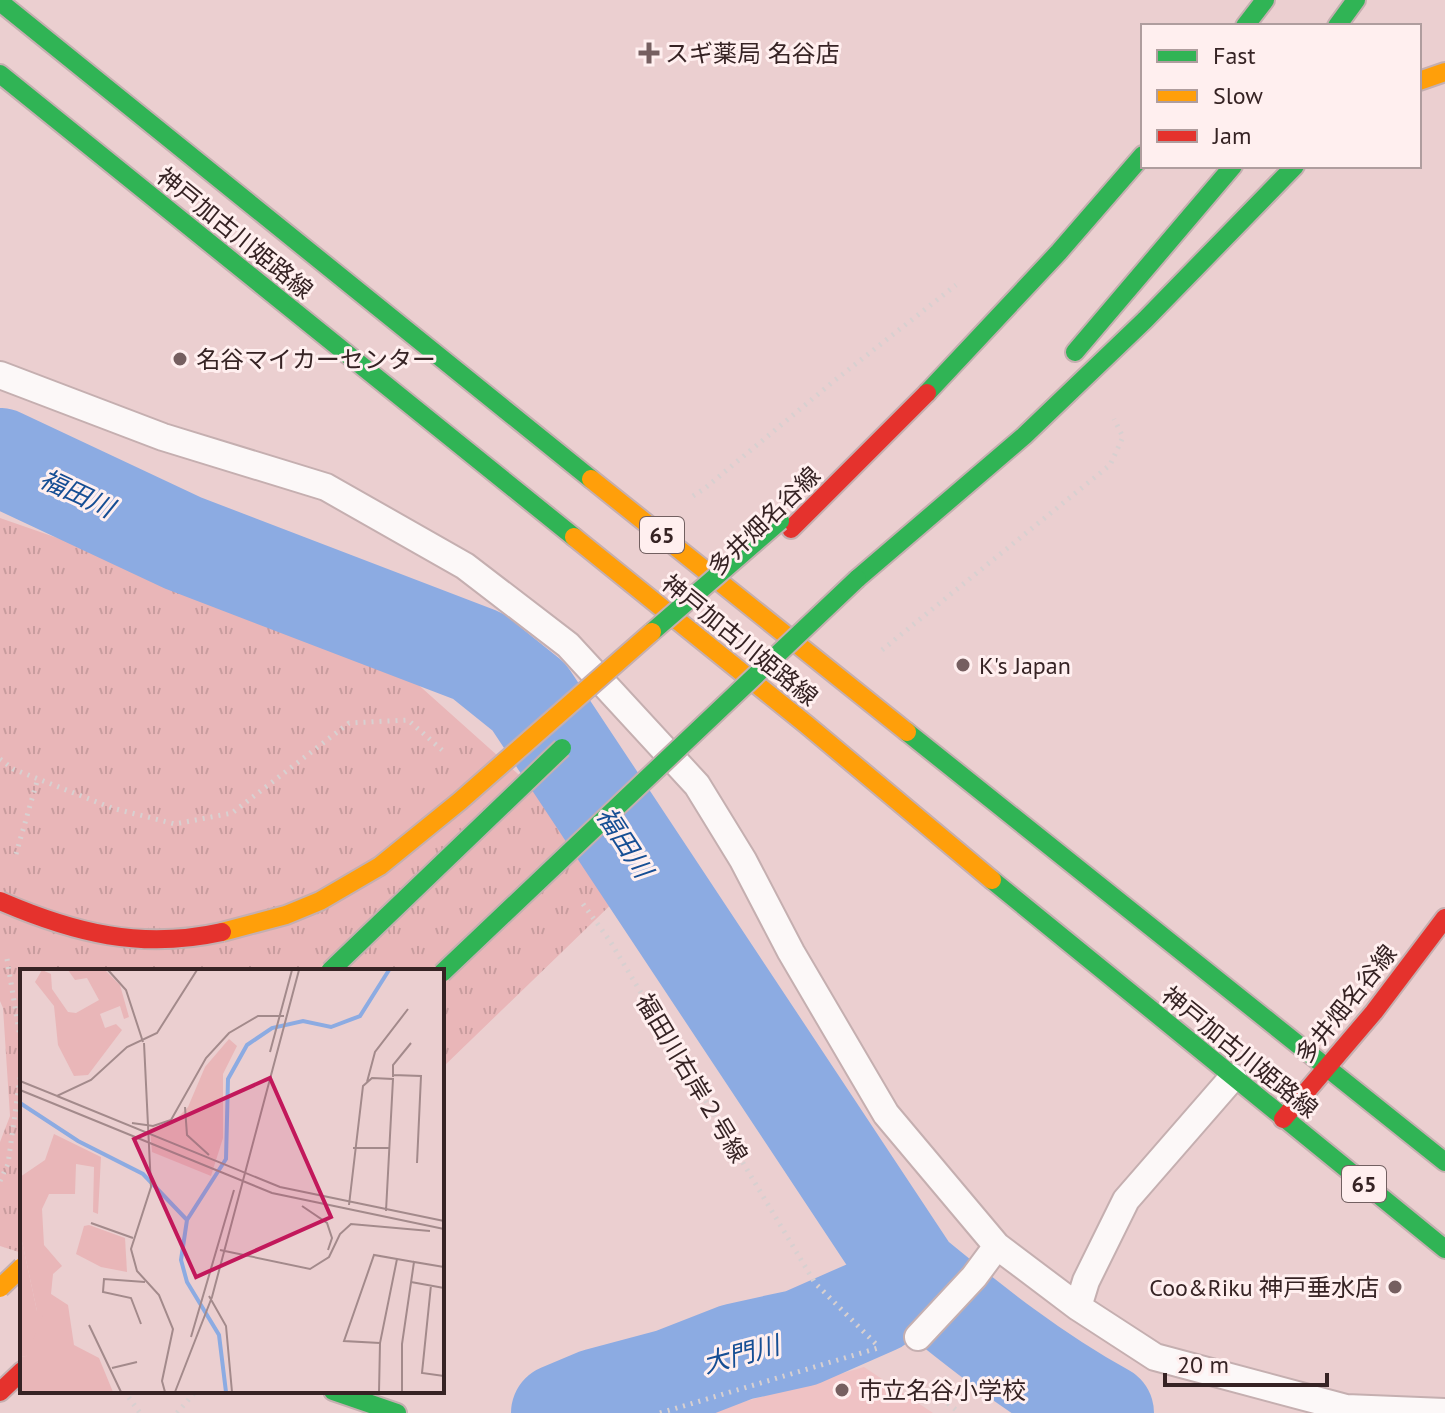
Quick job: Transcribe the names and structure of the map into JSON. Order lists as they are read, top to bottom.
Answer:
{
  "streets": {
    "street": ["神戸加古川姫路線", "多井畑名谷線", "65"],
    "path": ["福田川右岸２号線"]
  },
  "crossings": [
    ["神戸加古川姫路線", "多井畑名谷線"]
  ],
  "water": ["福田川", "大門川"],
  "places": {
    "health": ["スギ薬局 名谷店"],
    "other": [
      "名谷マイカーセンター",
      "K's Japan",
      "Coo&Riku 神戸垂水店",
      "市立名谷小学校"
    ]
  },
  "legend": ["Fast", "Slow", "Jam"],
  "scale_bar": "20 m"
}
